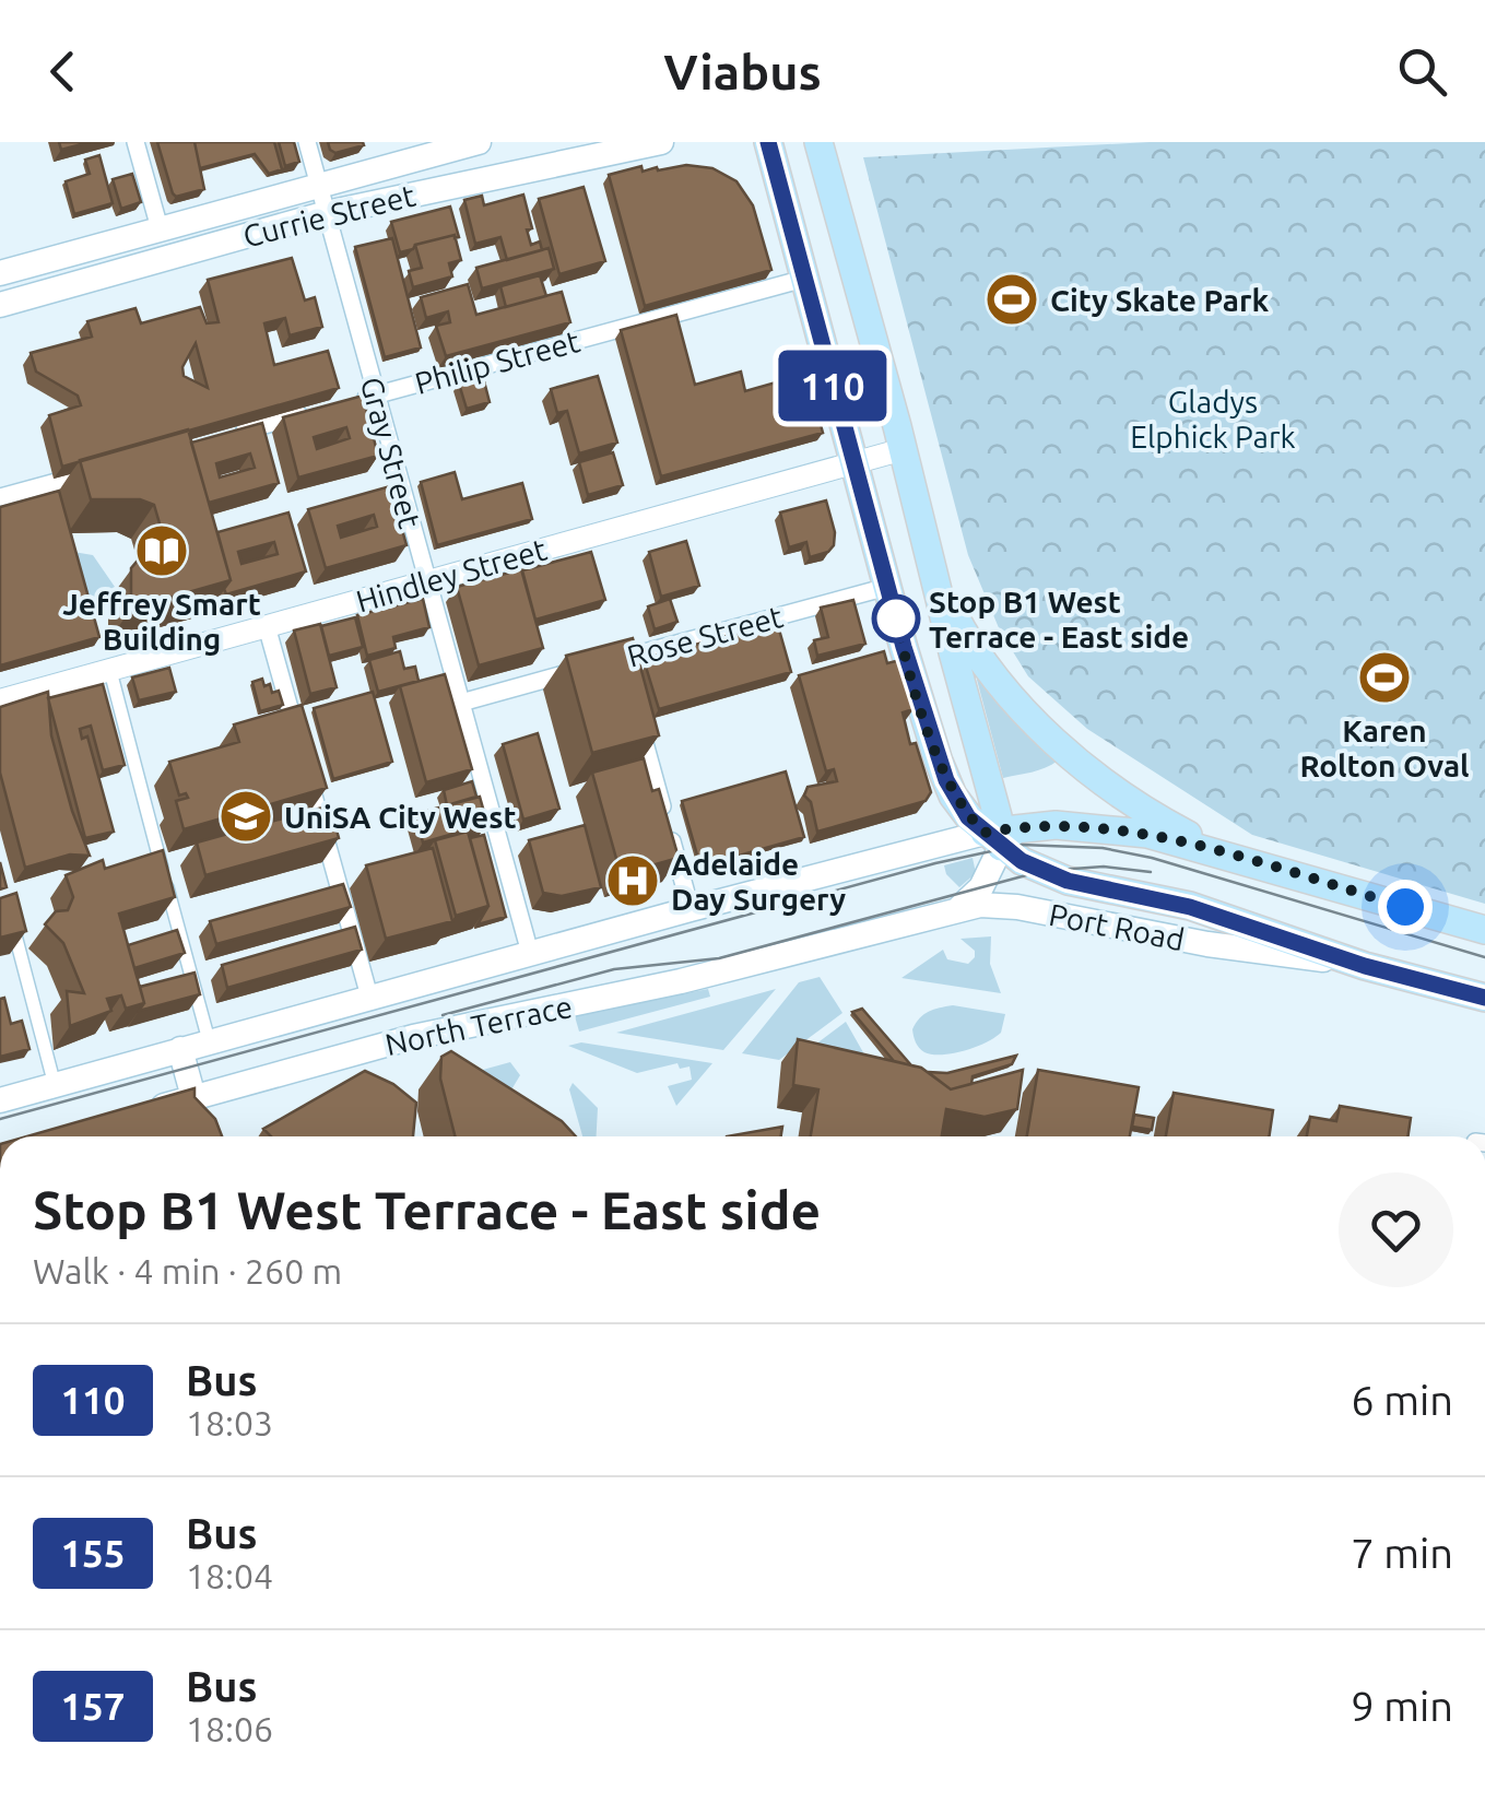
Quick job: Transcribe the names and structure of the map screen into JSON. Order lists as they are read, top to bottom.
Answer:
{
  "streets": {
    "main road": ["Currie Street", "Port Road", "North Terrace"],
    "street": [
      "Philip Street",
      "Gray Street",
      "Hindley Street",
      "Rose Street"
    ]
  },
  "crossings": [
    ["Currie Street", "Gray Street"],
    ["Philip Street", "Gray Street"],
    ["Gray Street", "Hindley Street"],
    ["Gray Street", "North Terrace"],
    ["Port Road", "North Terrace"]
  ],
  "parks": ["Gladys Elphick Park"],
  "places": {
    "sports": ["City Skate Park", "Karen Rolton Oval"],
    "library": ["Jeffrey Smart Building"],
    "other": ["Stop B1 West Terrace - East side"],
    "school or university": ["UniSA City West"],
    "hospital": ["Adelaide Day Surgery"]
  },
  "lines": ["bus line 110"],
  "page": {
    "header": "Viabus",
    "on_map": "110",
    "heading": ["Stop B1 West Terrace - East side", "Walk · 4 min · 260 m"],
    "list": [
      {
        "mark": "110",
        "name": "Bus",
        "note": "18:03",
        "value": "6 min"
      },
      {
        "mark": "155",
        "name": "Bus",
        "note": "18:04",
        "value": "7 min"
      },
      {
        "mark": "157",
        "name": "Bus",
        "note": "18:06",
        "value": "9 min"
      }
    ]
  }
}
